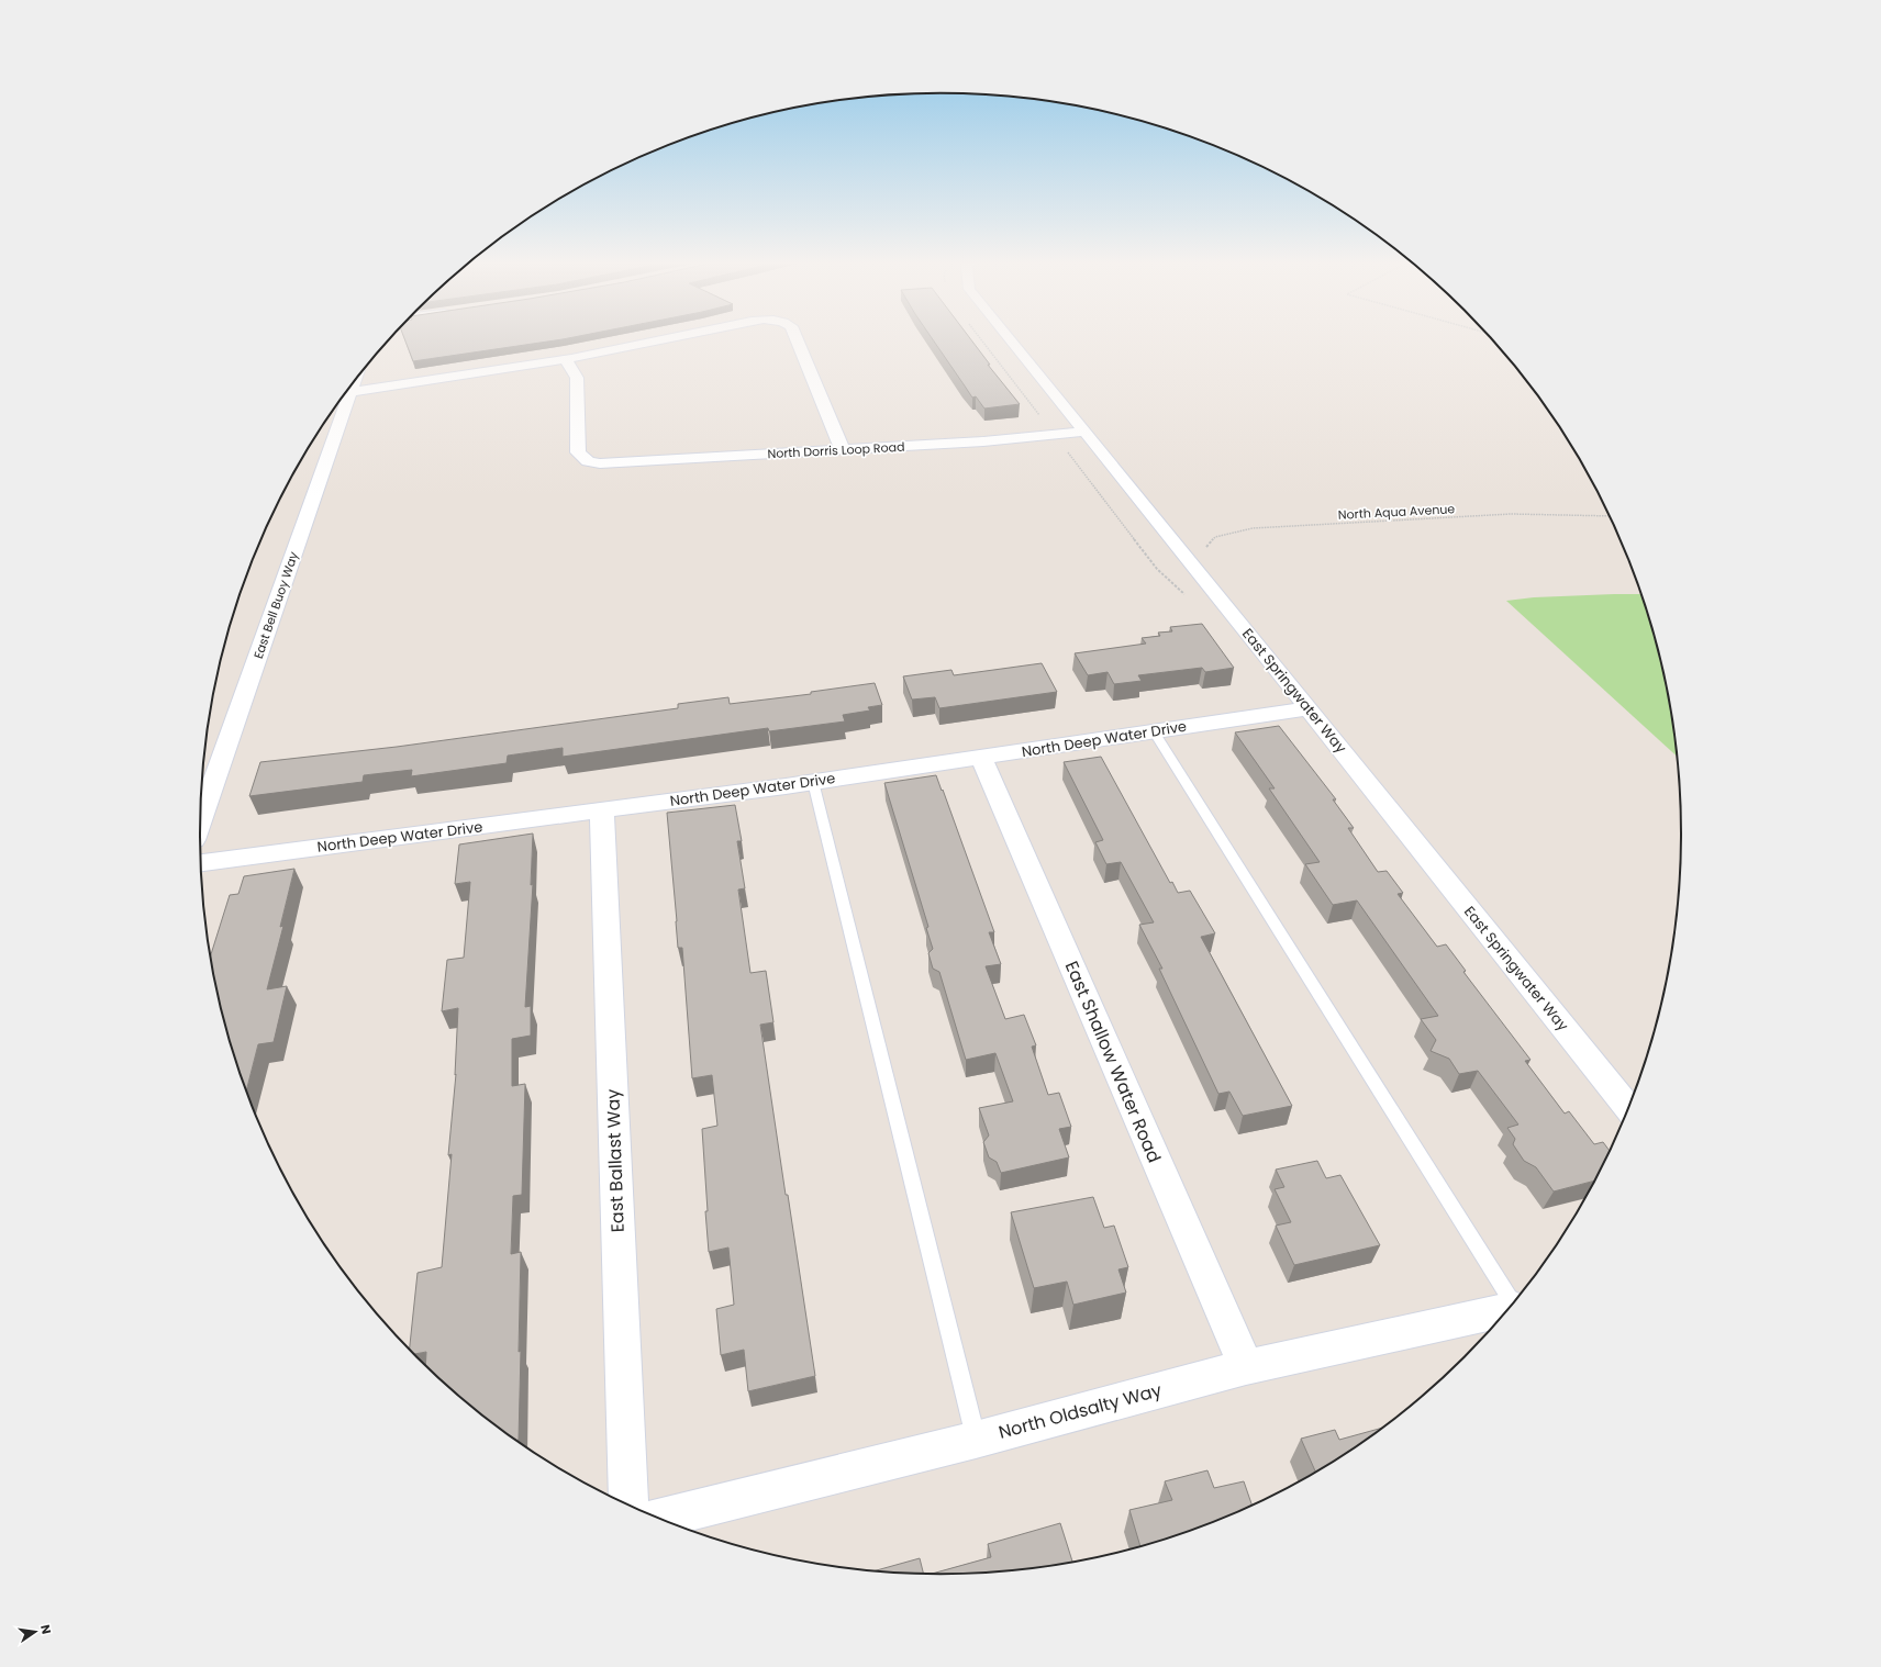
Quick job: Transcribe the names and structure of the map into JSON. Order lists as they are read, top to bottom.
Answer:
{
  "streets": {
    "street": [
      "North Dorris Loop Road",
      "East Bell Buoy Way",
      "East Springwater Way",
      "North Deep Water Drive",
      "East Shallow Water Road",
      "East Ballast Way",
      "North Oldsalty Way"
    ],
    "path": ["North Aqua Avenue"]
  },
  "crossings": [
    ["North Dorris Loop Road", "East Springwater Way"],
    ["North Aqua Avenue", "East Springwater Way"],
    ["East Springwater Way", "North Deep Water Drive"],
    ["North Deep Water Drive", "East Shallow Water Road"],
    ["North Deep Water Drive", "East Ballast Way"],
    ["East Shallow Water Road", "North Oldsalty Way"]
  ],
  "north": "right"
}
